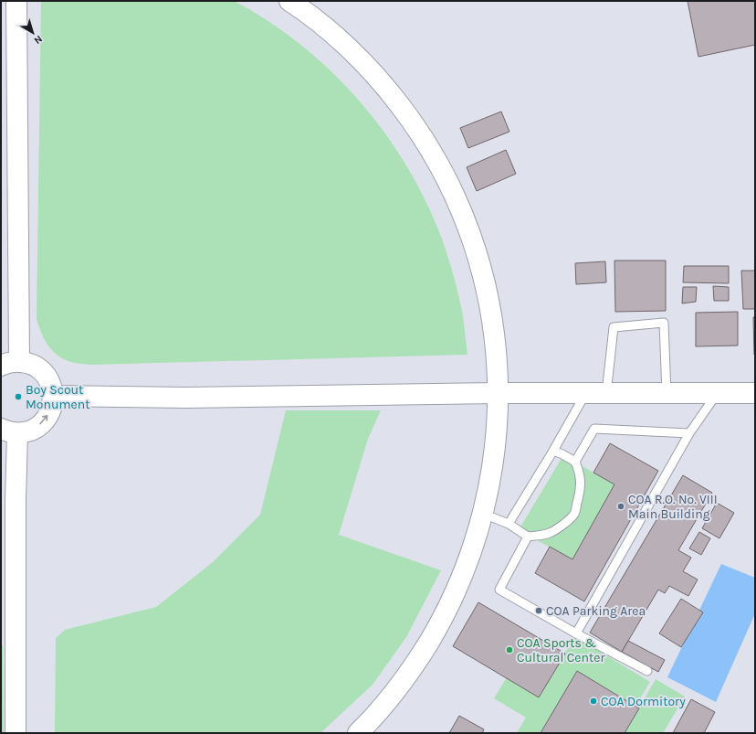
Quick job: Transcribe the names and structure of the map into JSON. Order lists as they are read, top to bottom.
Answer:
{
  "places": [
    "Boy Scout Monument",
    "COA R.O. No. VIII Main Building",
    "COA Parking Area",
    "COA Sports & Cultural Center",
    "COA Dormitory"
  ],
  "north": "bottom right"
}
